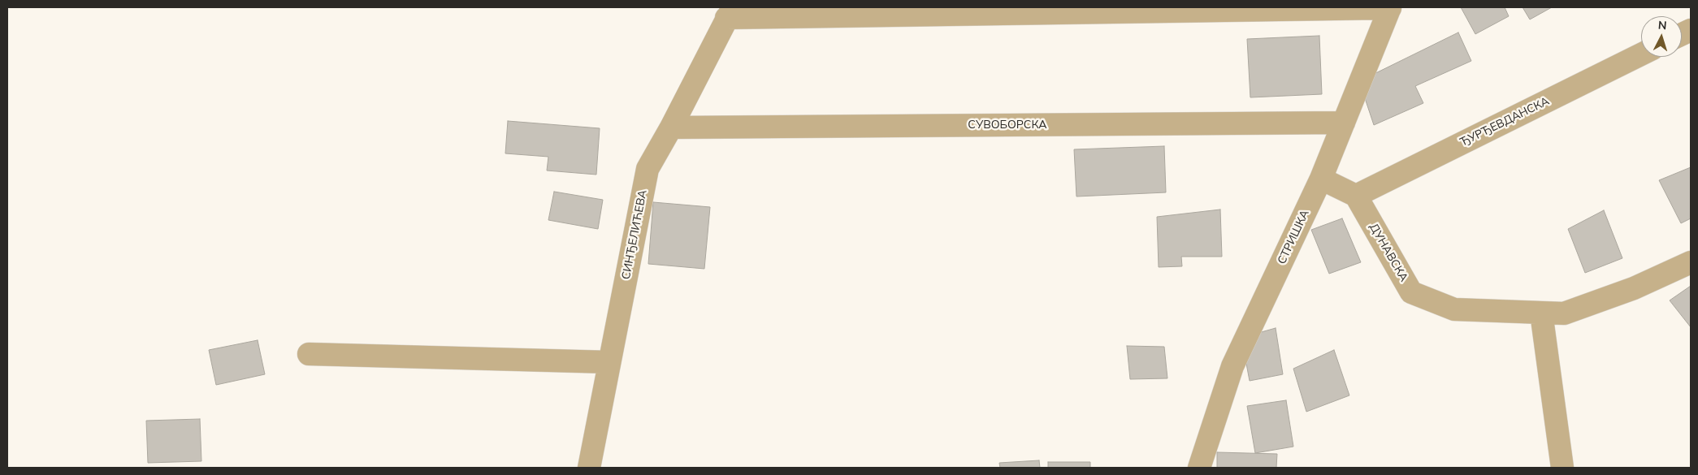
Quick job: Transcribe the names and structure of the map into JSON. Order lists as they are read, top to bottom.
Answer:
{
  "streets": {
    "street": [
      "ЂУРЂЕВДАНСКА",
      "СУВОБОРСКА",
      "СИНЂЕЛИЋЕВА",
      "СТРИШКА",
      "ДУНАВСКА"
    ]
  },
  "crossings": [
    ["ЂУРЂЕВДАНСКА", "ДУНАВСКА"],
    ["СУВОБОРСКА", "СИНЂЕЛИЋЕВА"],
    ["СУВОБОРСКА", "СТРИШКА"],
    ["СИНЂЕЛИЋЕВА", "СТРИШКА"]
  ],
  "north": "top"
}
